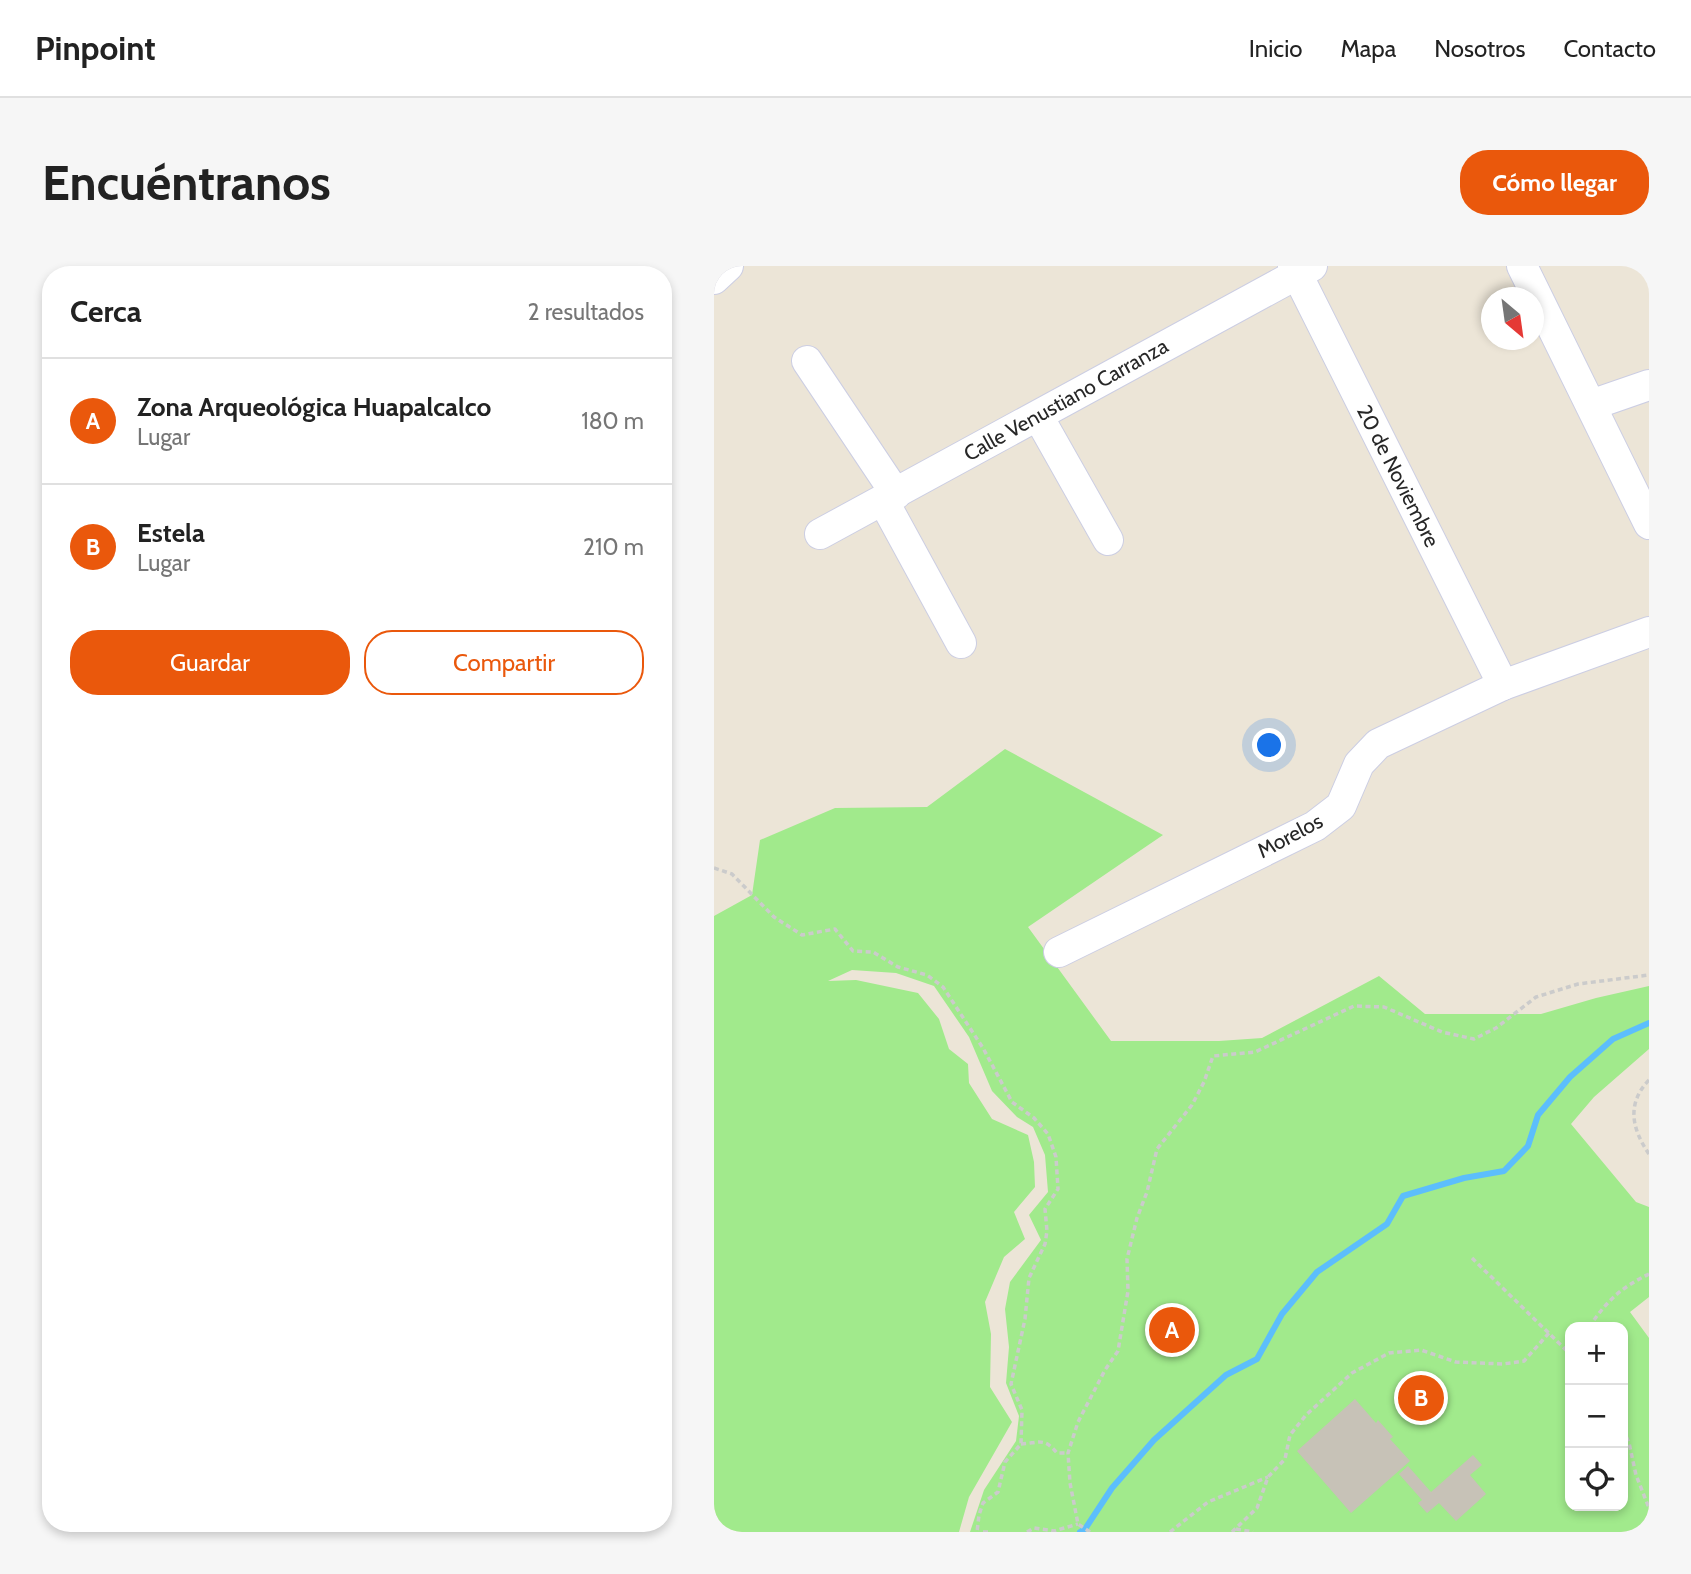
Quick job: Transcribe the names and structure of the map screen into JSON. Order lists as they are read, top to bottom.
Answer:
{
  "streets": {
    "street": ["Calle Venustiano Carranza", "20 de Noviembre", "Morelos"]
  },
  "crossings": [
    ["Calle Venustiano Carranza", "20 de Noviembre"],
    ["20 de Noviembre", "Morelos"]
  ],
  "north": "bottom right",
  "page": {
    "header": "Pinpoint",
    "nav": [
      "Inicio",
      "Mapa",
      "Nosotros",
      "Contacto"
    ],
    "buttons": [
      "Cómo llegar",
      ["Guardar", "Compartir"]
    ],
    "title": "Encuéntranos",
    "heading": ["Cerca", "2 resultados"],
    "list": [
      {
        "mark": "A",
        "name": "Zona Arqueológica Huapalcalco",
        "note": "Lugar",
        "value": "180 m"
      },
      {
        "mark": "B",
        "name": "Estela",
        "note": "Lugar",
        "value": "210 m"
      }
    ],
    "pins": ["A", "B"],
    "map_buttons": ["+", "−"]
  }
}
